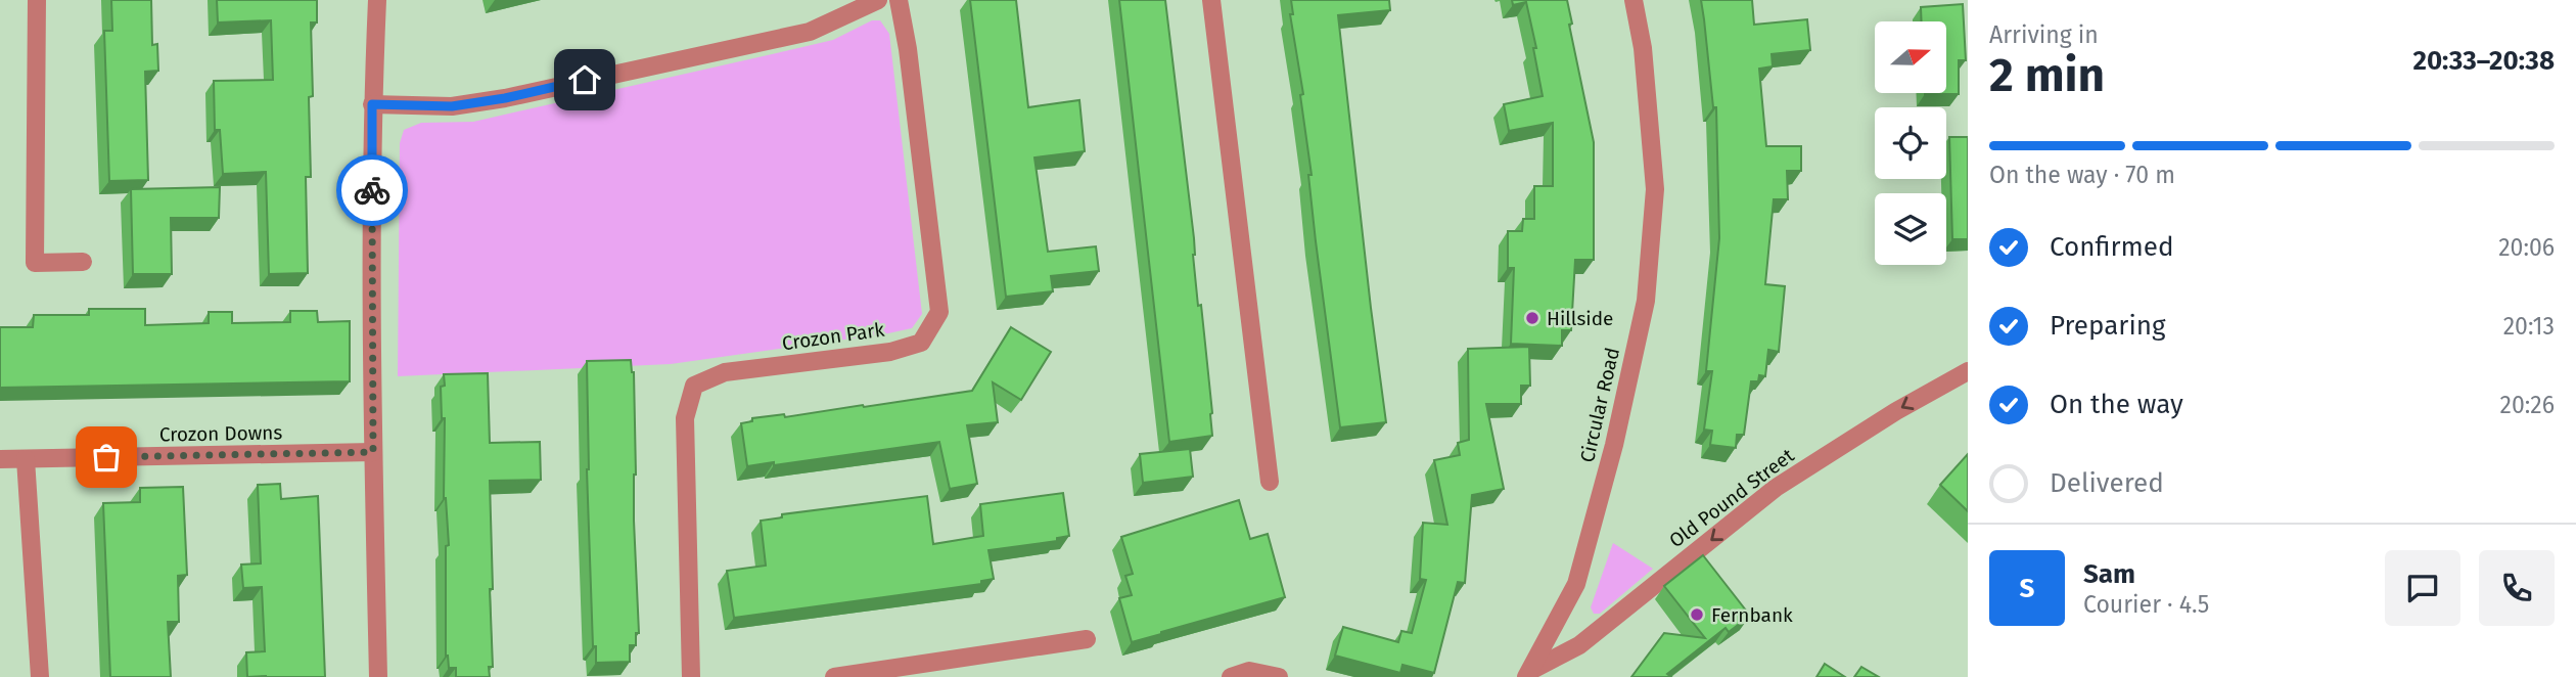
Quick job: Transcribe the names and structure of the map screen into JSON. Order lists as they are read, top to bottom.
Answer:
{
  "streets": {
    "street": [
      "Crozon Park",
      "Circular Road",
      "Crozon Downs",
      "Old Pound Street"
    ]
  },
  "crossings": [
    ["Circular Road", "Old Pound Street"]
  ],
  "one_way": ["Old Pound Street"],
  "places": ["Hillside", "Fernbank"],
  "north": "right",
  "page": {
    "heading": ["2 min", "Arriving in", "20:33–20:38"],
    "panel": ["Sam", "Courier · 4.5"],
    "bar": "On the way · 70 m",
    "list": [
      ["Confirmed", "20:06"],
      ["Preparing", "20:13"],
      ["On the way", "20:26"],
      "Delivered"
    ],
    "round": "S"
  }
}
